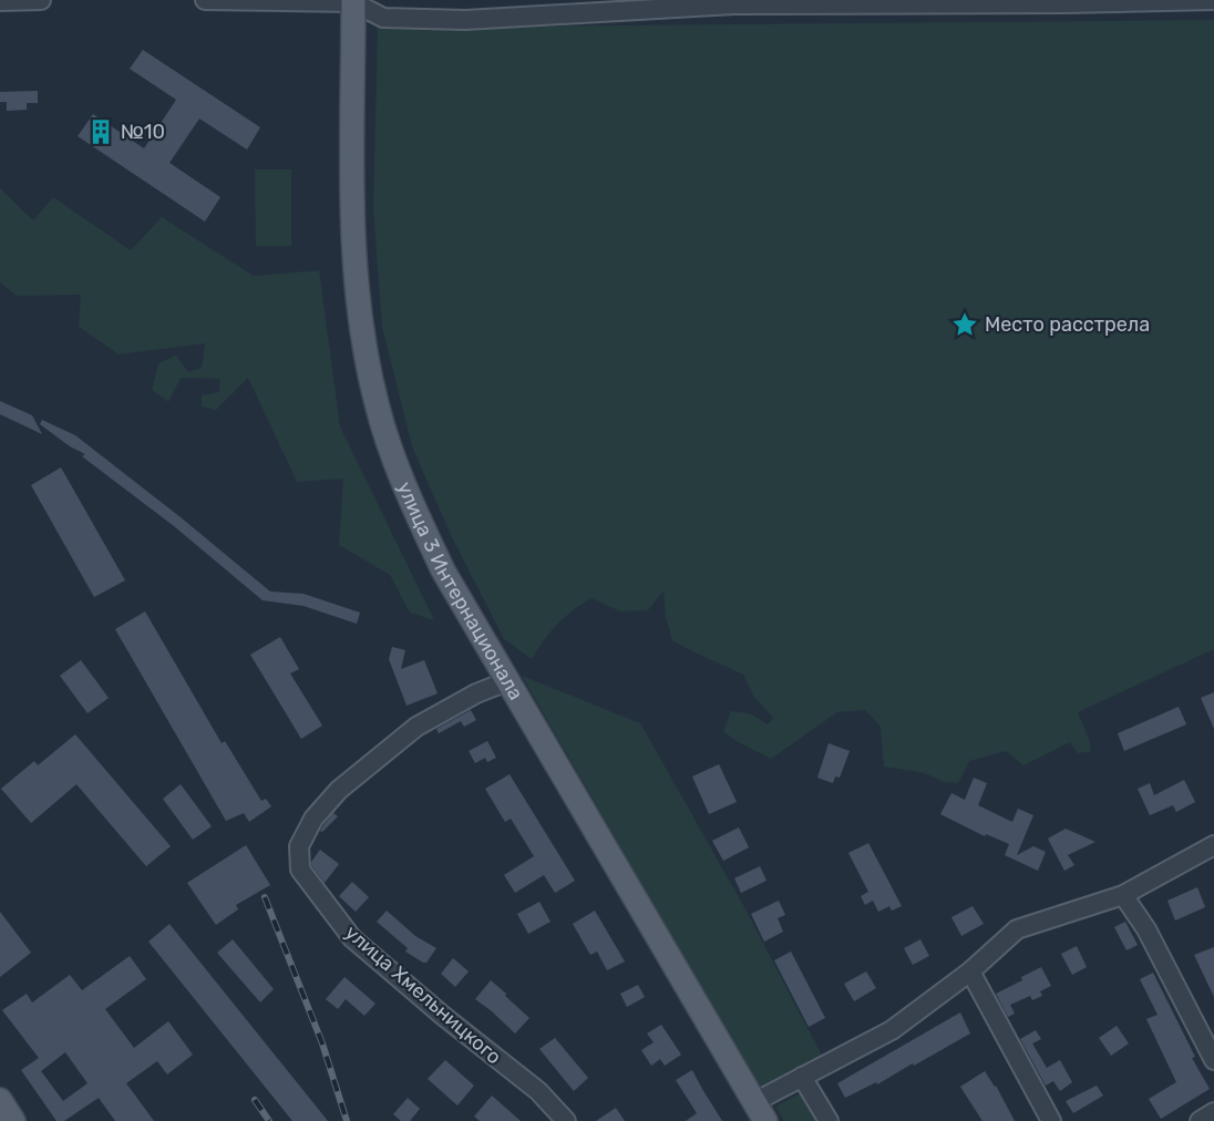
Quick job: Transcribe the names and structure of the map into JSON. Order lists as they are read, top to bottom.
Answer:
{
  "streets": {
    "main road": ["улица 3 Интернационала"],
    "street": ["улица Хмельницкого"]
  },
  "crossings": [
    ["улица 3 Интернационала", "улица Хмельницкого"]
  ],
  "places": {
    "building": ["№10"],
    "place": ["Место расстрела"]
  }
}
